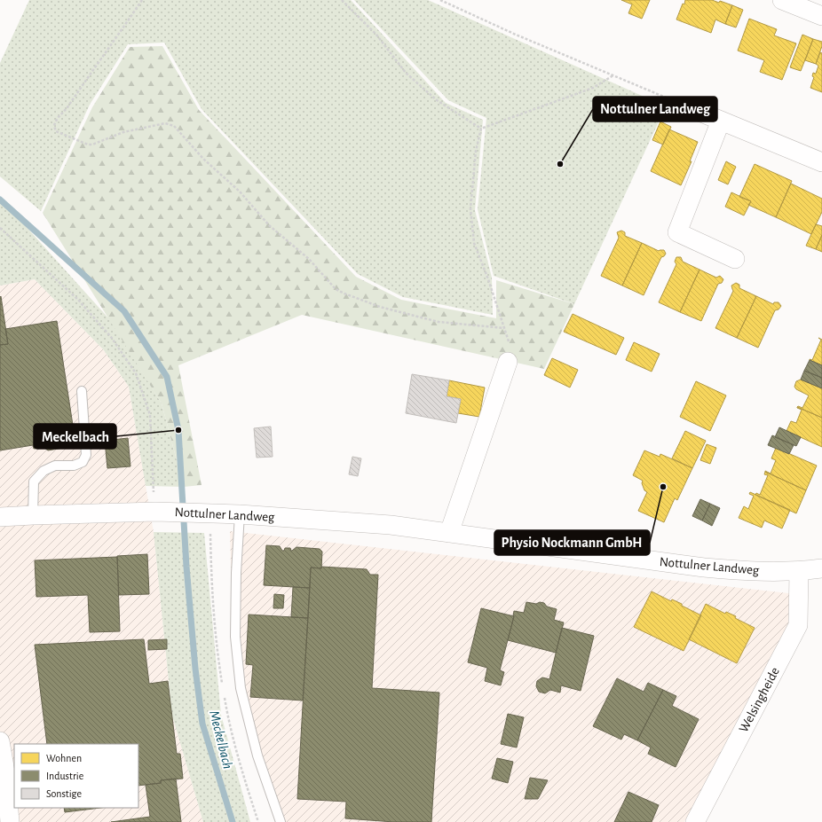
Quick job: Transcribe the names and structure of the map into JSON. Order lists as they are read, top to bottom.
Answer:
{
  "streets": {
    "street": ["Nottulner Landweg", "Welsingheide"]
  },
  "crossings": [
    ["Nottulner Landweg", "Welsingheide"]
  ],
  "water": ["Meckelbach"],
  "places": ["Nottulner Landweg", "Meckelbach", "Physio Nockmann GmbH"],
  "legend": ["Wohnen", "Industrie", "Sonstige"]
}
